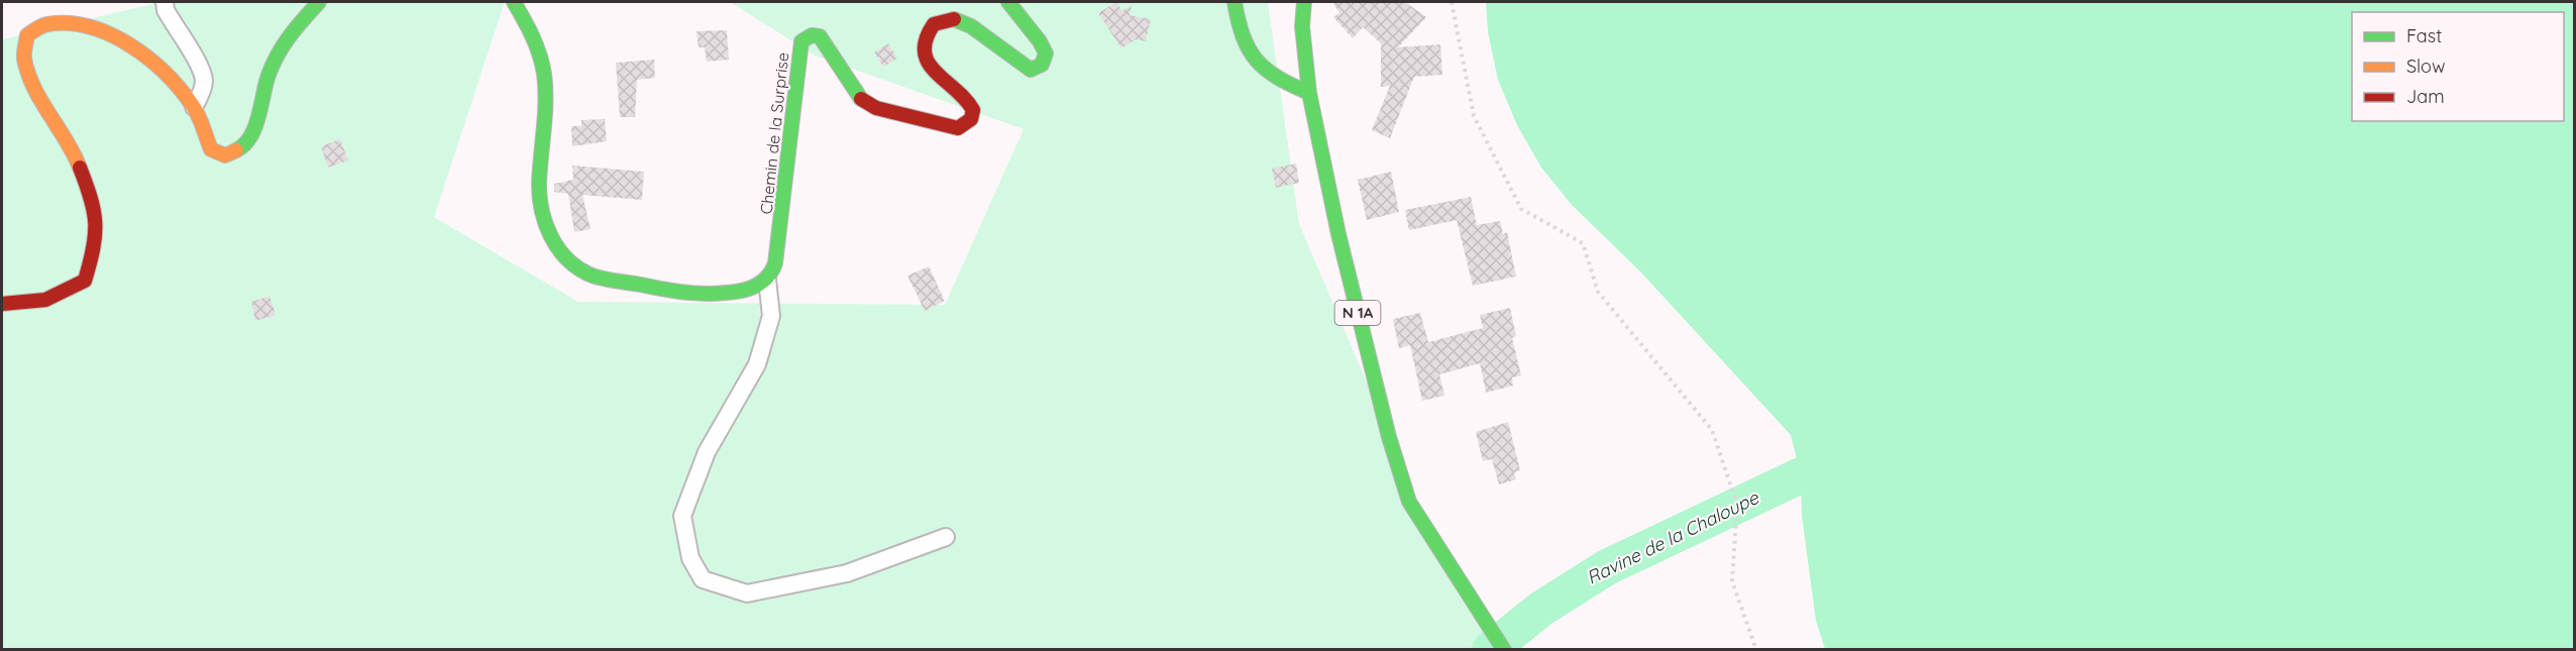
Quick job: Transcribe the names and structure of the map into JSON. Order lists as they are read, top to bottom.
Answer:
{
  "streets": {
    "main road": ["Chemin de la Surprise", "N 1A"]
  },
  "water": ["Ravine de la Chaloupe"],
  "legend": ["Fast", "Slow", "Jam"]
}
